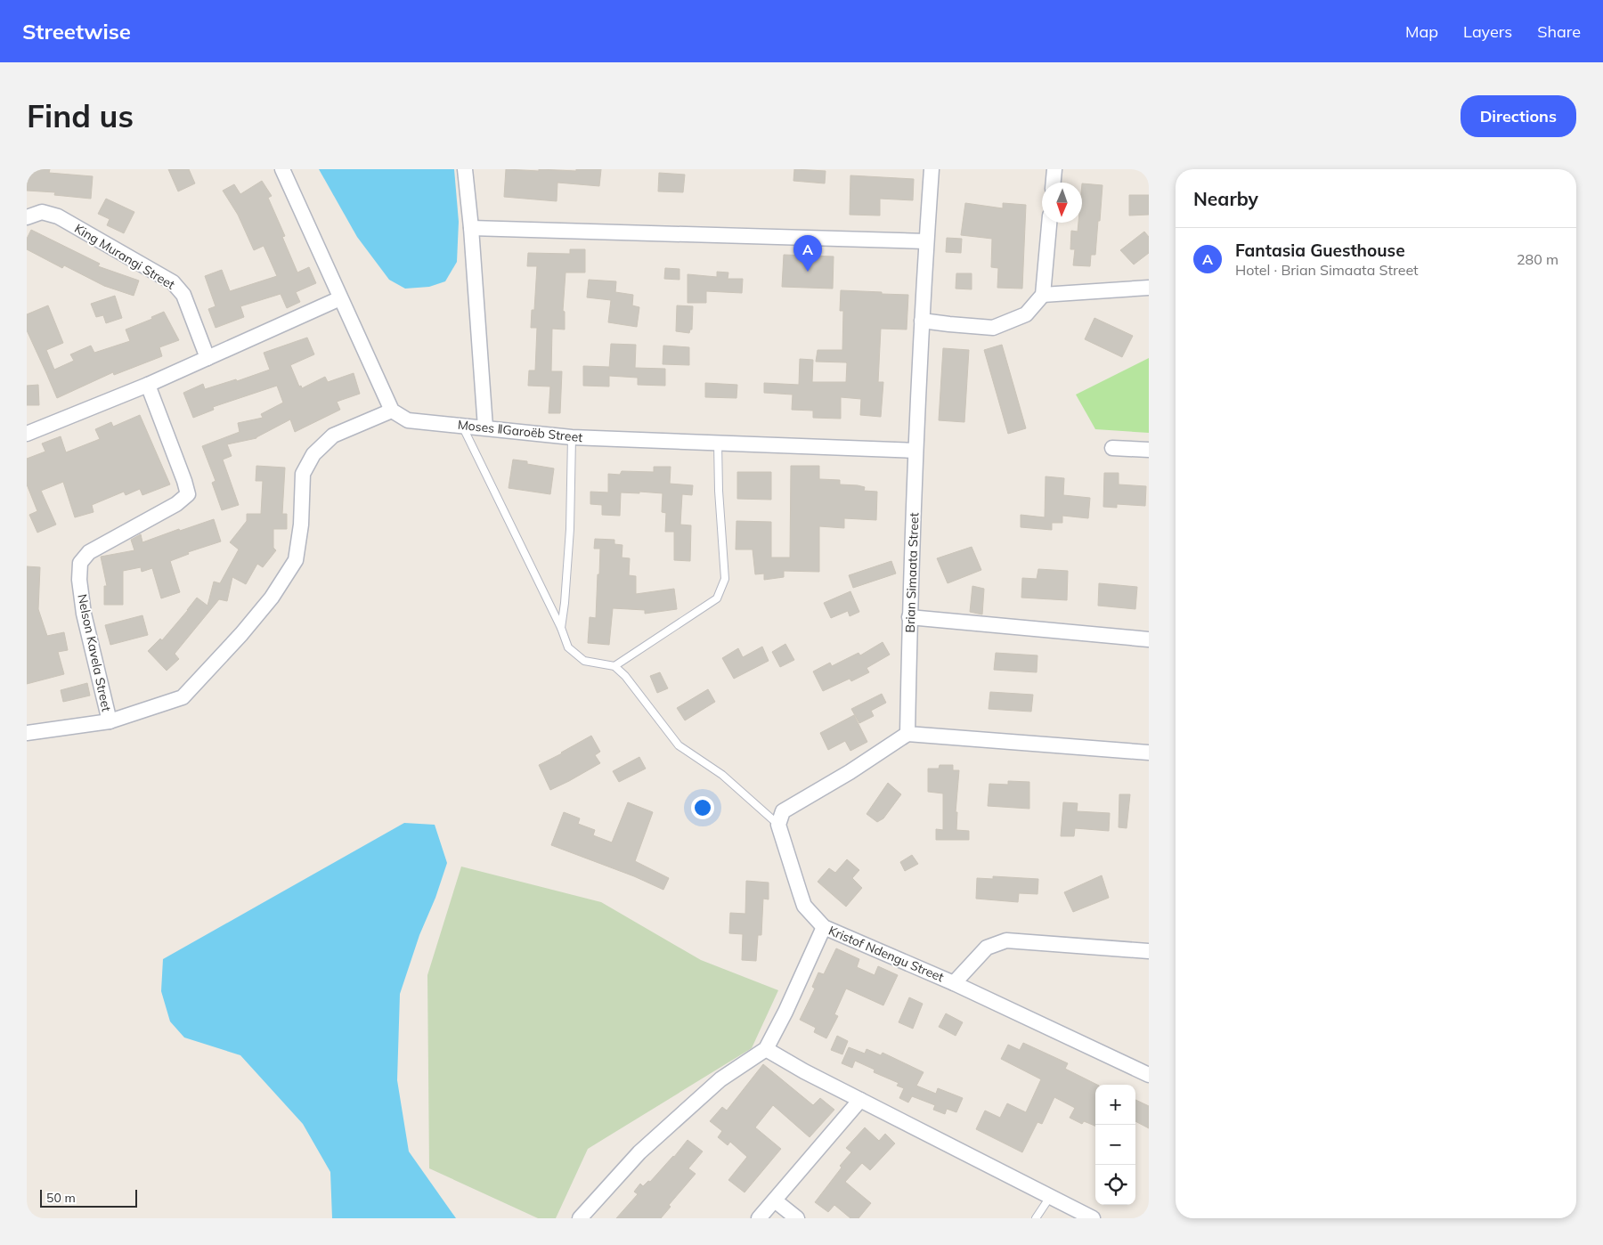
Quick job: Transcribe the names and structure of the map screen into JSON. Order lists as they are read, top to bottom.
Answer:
{
  "streets": {
    "street": [
      "King Murangi Street",
      "Moses ǁGaroëb Street",
      "Brian Simaata Street",
      "Nelson Kavela Street",
      "Kristof Ndengu Street"
    ]
  },
  "crossings": [
    ["Moses ǁGaroëb Street", "Brian Simaata Street"]
  ],
  "scale_bar": "50 m",
  "north": "bottom",
  "page": {
    "header": "Streetwise",
    "nav": ["Map", "Layers", "Share"],
    "buttons": "Directions",
    "title": "Find us",
    "heading": "Nearby",
    "list": [
      {
        "mark": "A",
        "name": "Fantasia Guesthouse",
        "note": "Hotel · Brian Simaata Street",
        "value": "280 m"
      }
    ],
    "pins": "A",
    "map_buttons": ["+", "−"],
    "scale": "50 m"
  }
}
